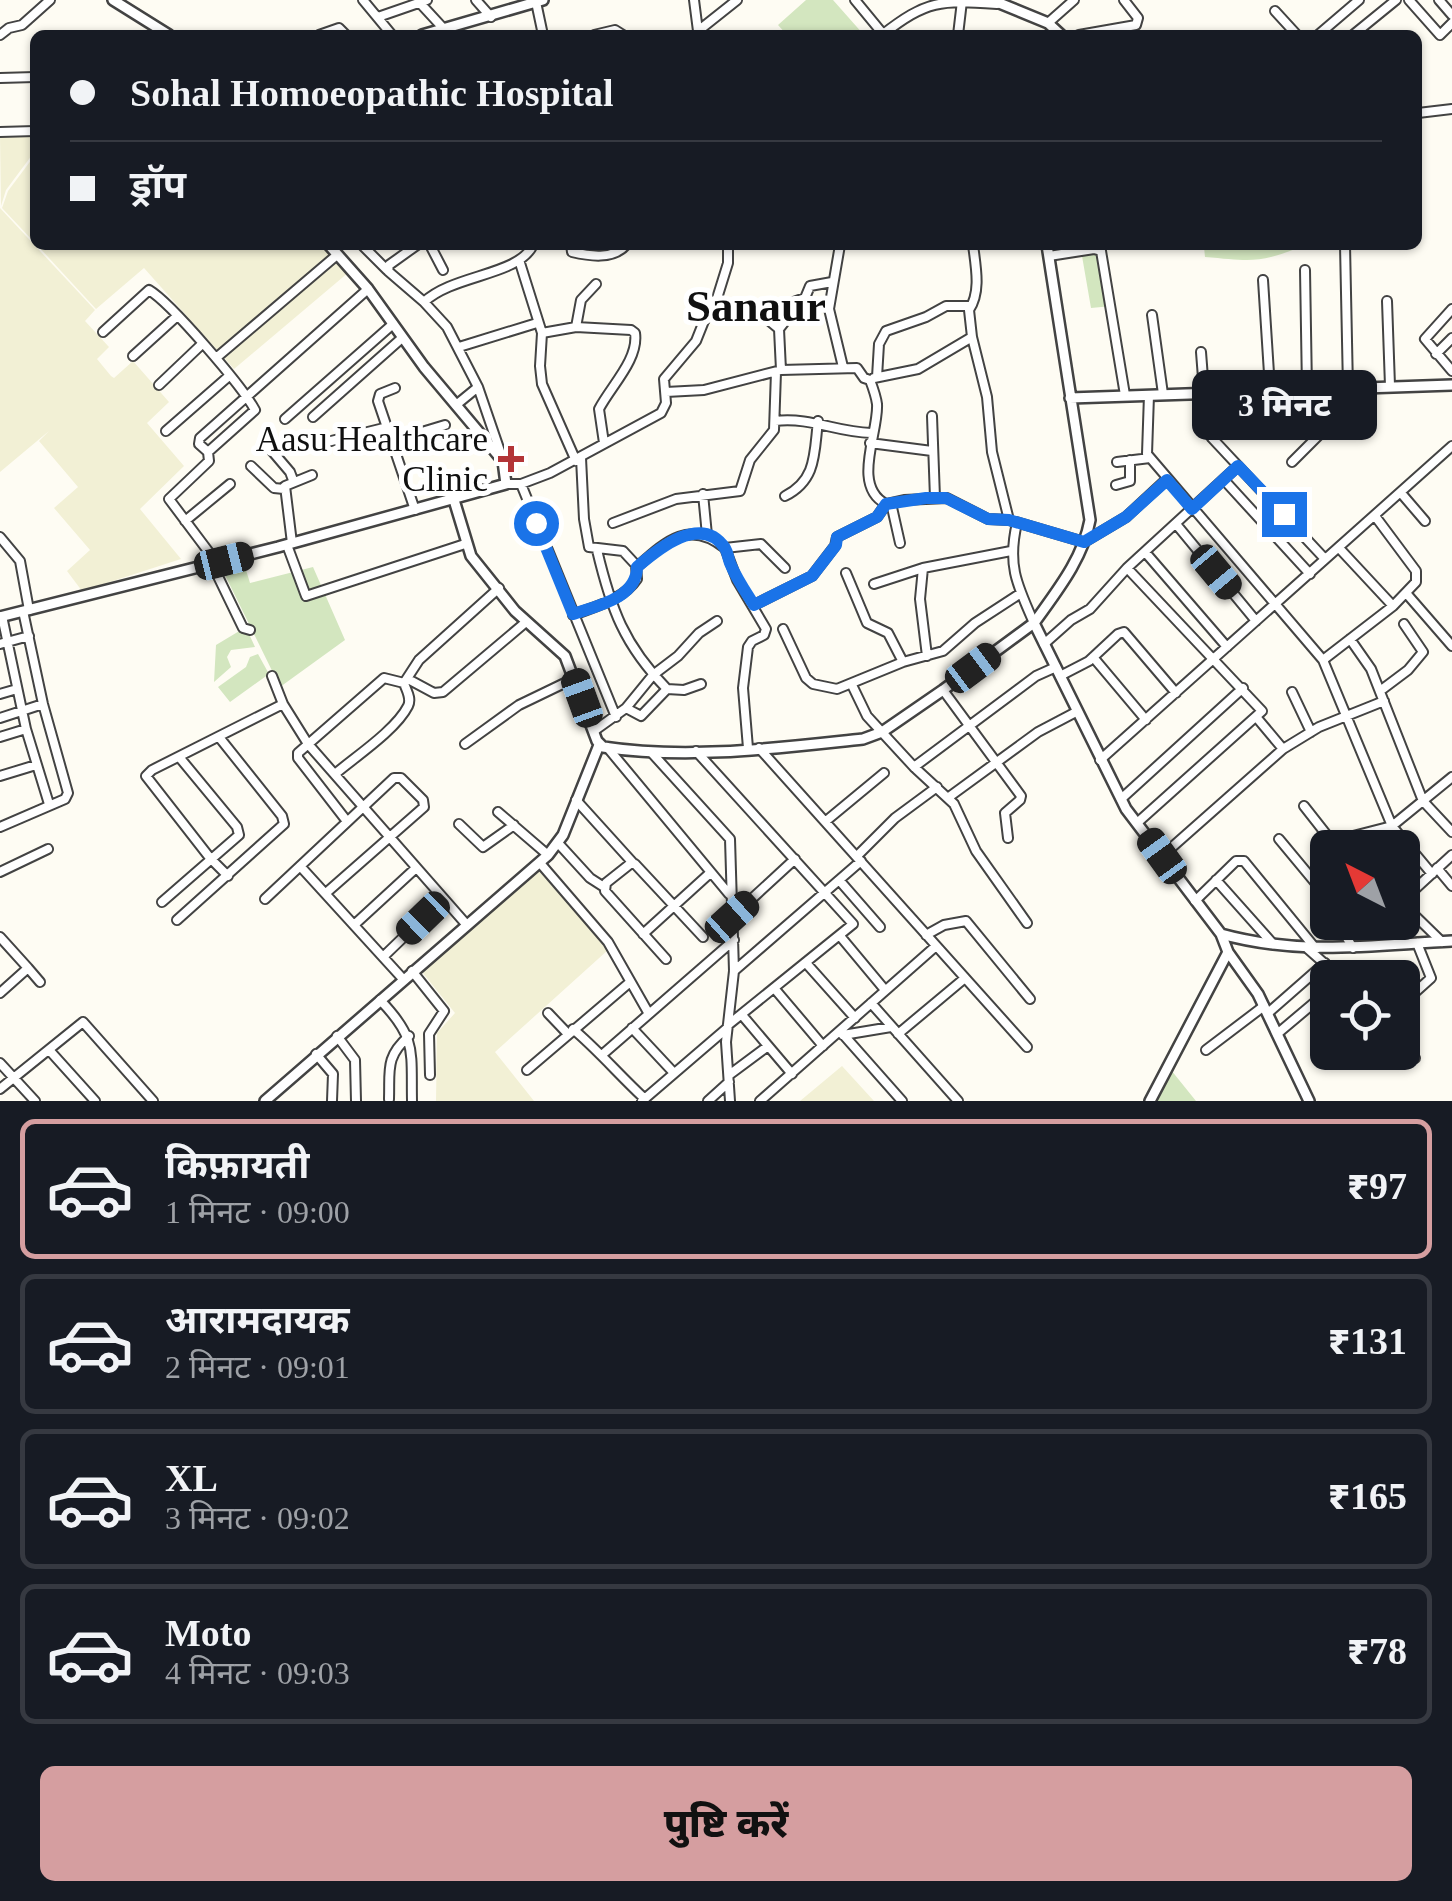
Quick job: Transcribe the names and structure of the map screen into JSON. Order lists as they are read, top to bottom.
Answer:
{
  "districts": ["Sanaur"],
  "places": {
    "health": ["Aasu Healthcare Clinic"]
  },
  "north": "top left",
  "page": {
    "banner": ["Sohal Homoeopathic Hospital", "ड्रॉप"],
    "bubble": "3 मिनट",
    "list": [
      {
        "name": "किफ़ायती",
        "note": "1 मिनट · 09:00",
        "value": "₹97"
      },
      {
        "name": "आरामदायक",
        "note": "2 मिनट · 09:01",
        "value": "₹131"
      },
      {
        "name": "XL",
        "note": "3 मिनट · 09:02",
        "value": "₹165"
      },
      {
        "name": "Moto",
        "note": "4 मिनट · 09:03",
        "value": "₹78"
      }
    ],
    "buttons": "पुष्टि करें"
  }
}
